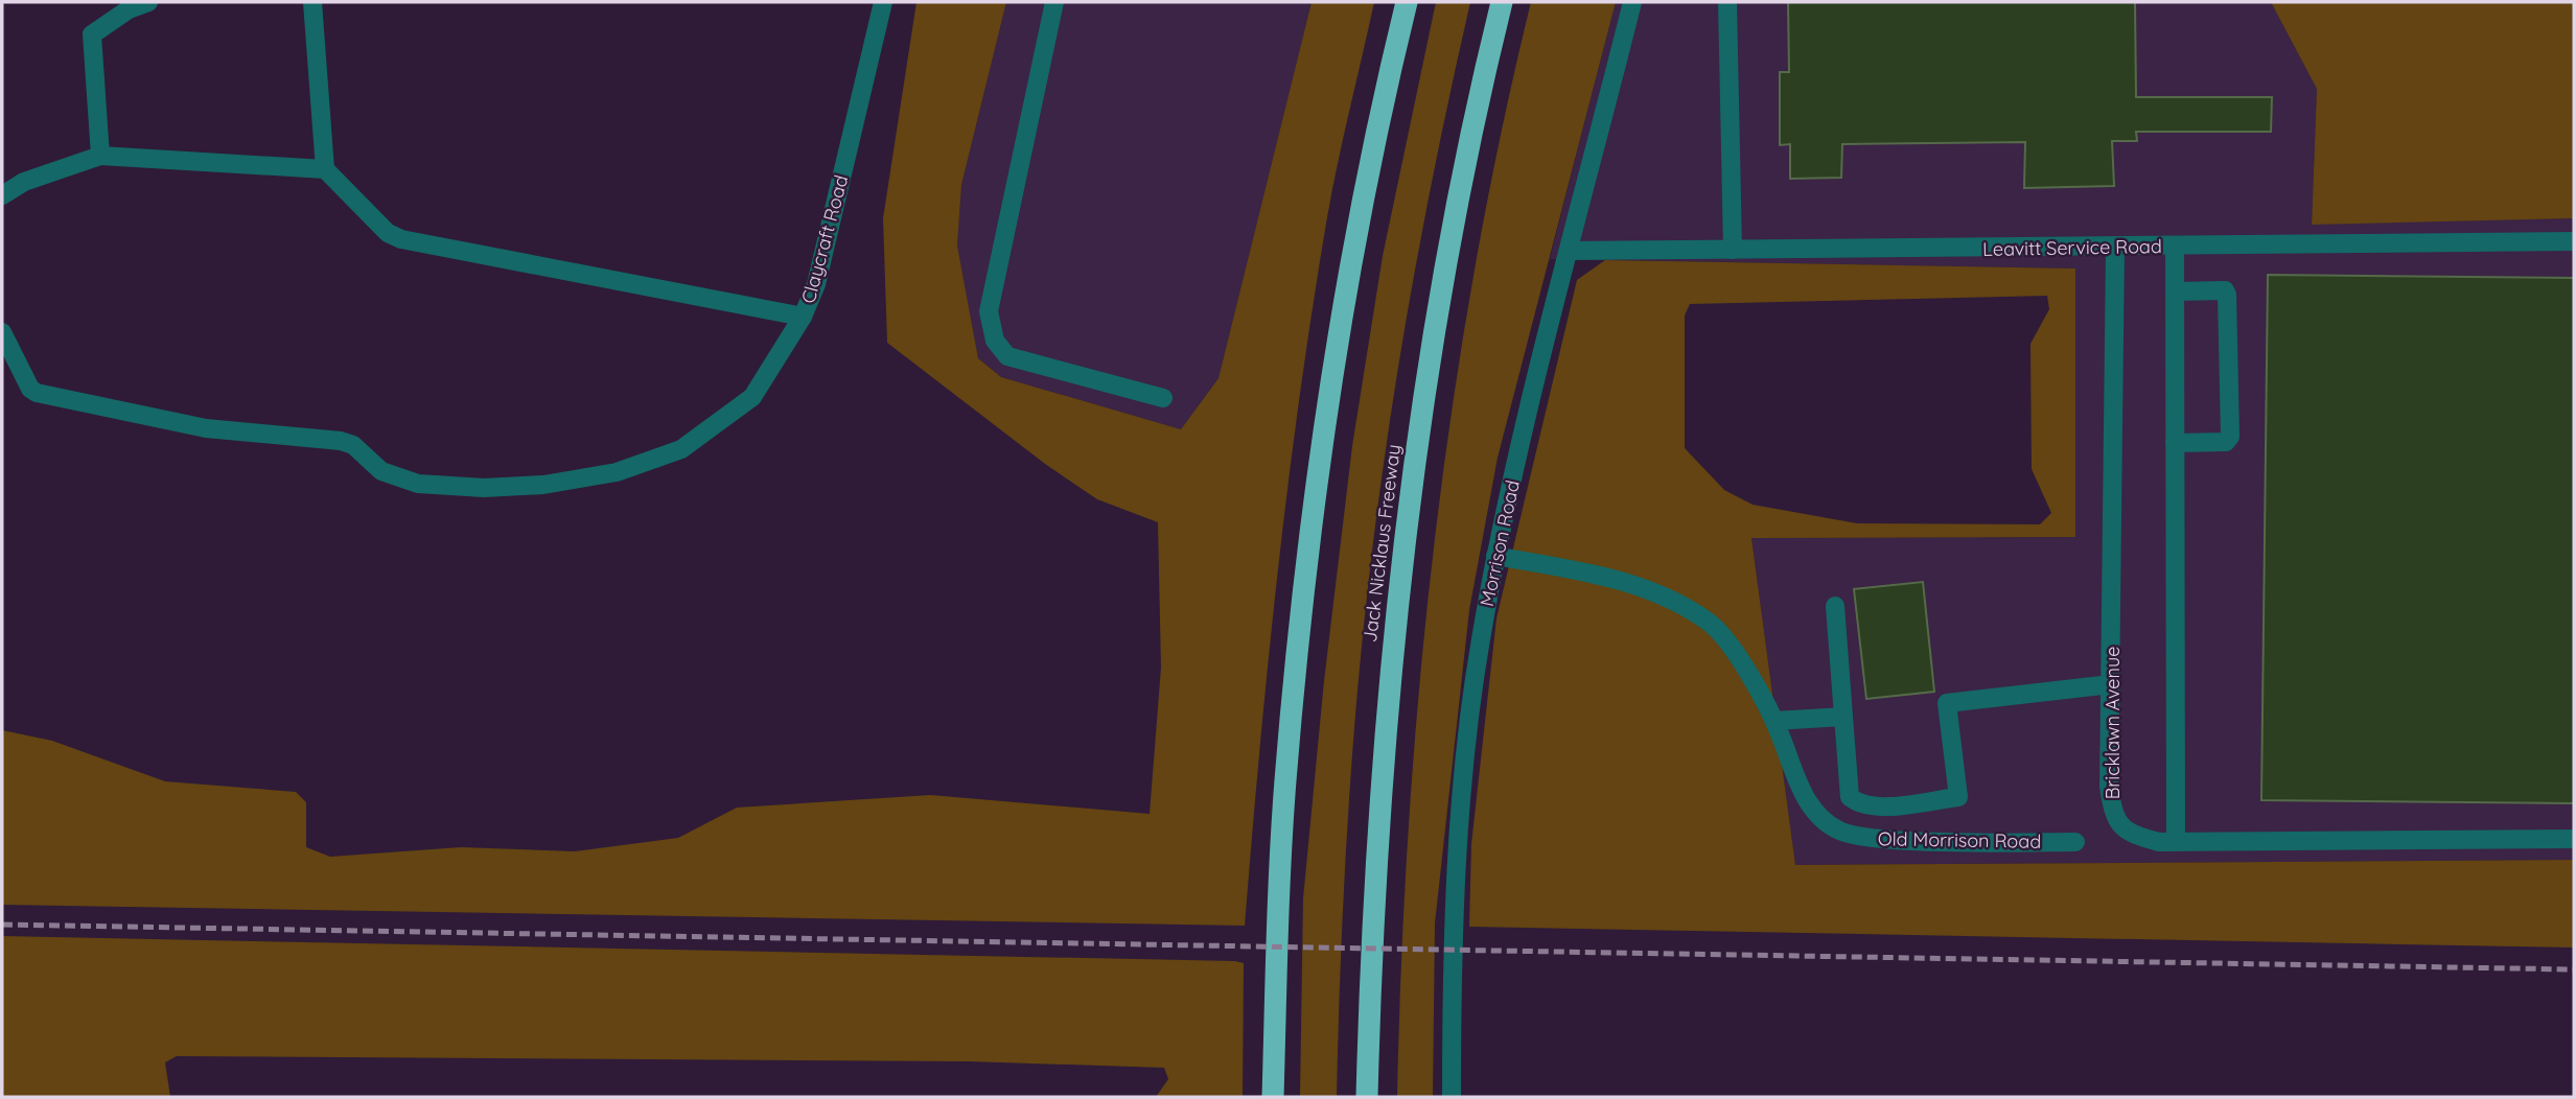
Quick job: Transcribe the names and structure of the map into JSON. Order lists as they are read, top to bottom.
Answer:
{
  "streets": {
    "highway": ["Jack Nicklaus Freeway"],
    "street": [
      "Claycraft Road",
      "Leavitt Service Road",
      "Morrison Road",
      "Bricklawn Avenue",
      "Old Morrison Road"
    ]
  },
  "crossings": [
    ["Leavitt Service Road", "Morrison Road"],
    ["Leavitt Service Road", "Bricklawn Avenue"],
    ["Morrison Road", "Old Morrison Road"]
  ]
}
